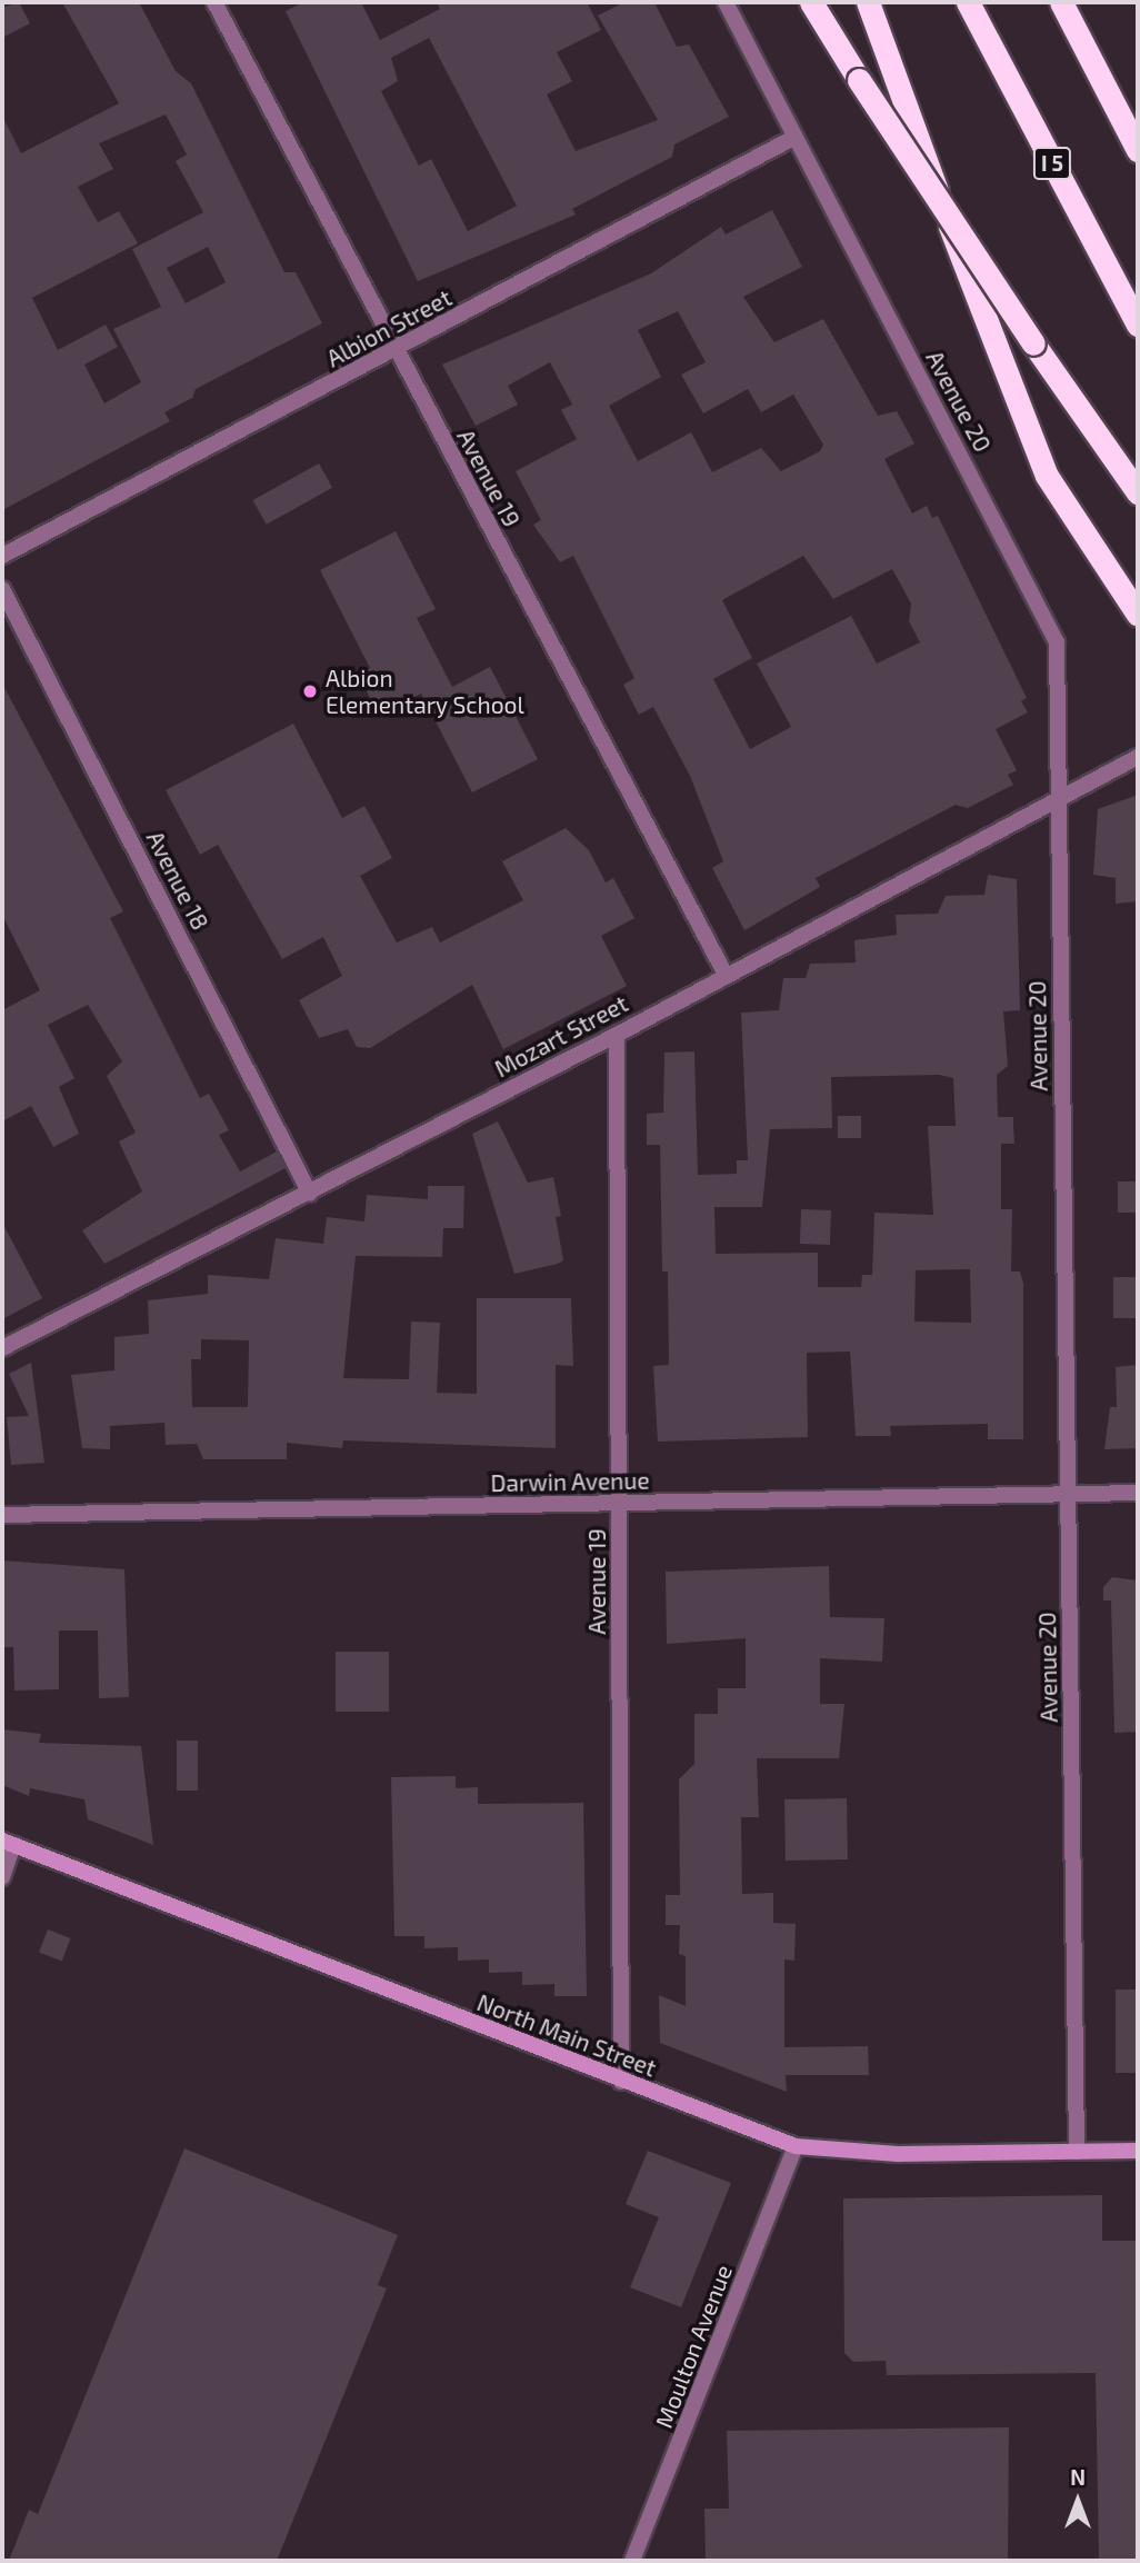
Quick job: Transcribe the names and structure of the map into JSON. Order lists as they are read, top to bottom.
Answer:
{
  "streets": {
    "highway": ["I 5"],
    "main road": ["North Main Street"],
    "street": [
      "Albion Street",
      "Avenue 20",
      "Avenue 19",
      "Avenue 18",
      "Mozart Street",
      "Darwin Avenue",
      "Moulton Avenue"
    ]
  },
  "crossings": [
    ["Albion Street", "Avenue 20"],
    ["Albion Street", "Avenue 19"],
    ["Avenue 20", "Mozart Street"],
    ["Avenue 20", "Darwin Avenue"],
    ["Avenue 20", "North Main Street"],
    ["Avenue 19", "Mozart Street"],
    ["Avenue 19", "Darwin Avenue"],
    ["Avenue 19", "North Main Street"],
    ["Avenue 18", "Mozart Street"],
    ["North Main Street", "Moulton Avenue"]
  ],
  "places": ["Albion Elementary School"],
  "north": "top"
}
